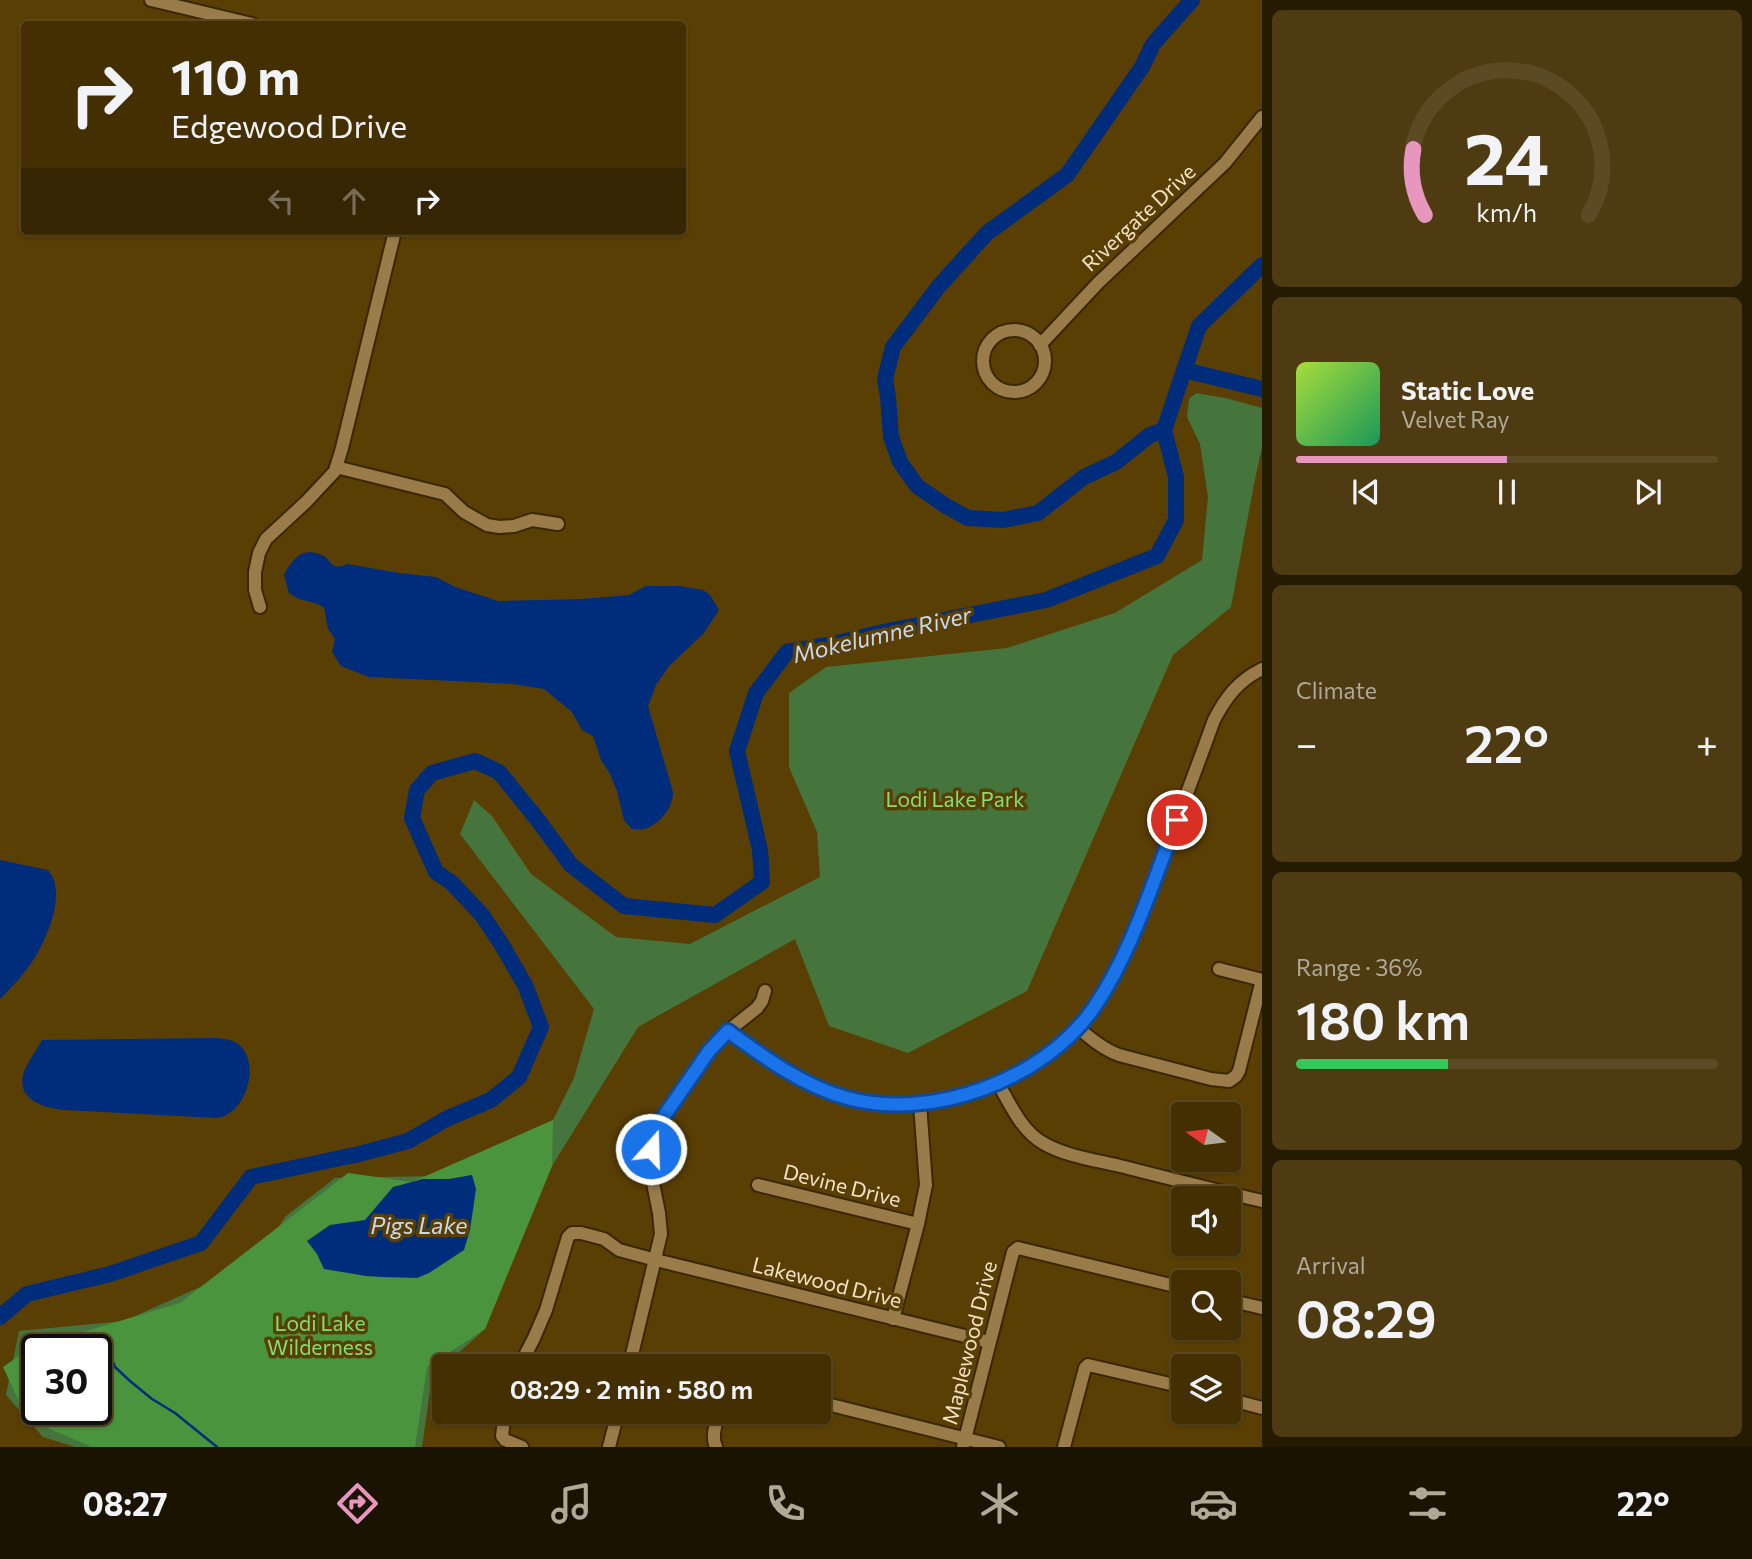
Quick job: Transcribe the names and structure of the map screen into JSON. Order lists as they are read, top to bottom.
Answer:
{
  "streets": {
    "street": [
      "Rivergate Drive",
      "Devine Drive",
      "Lakewood Drive",
      "Maplewood Drive"
    ]
  },
  "crossings": [
    ["Lakewood Drive", "Maplewood Drive"]
  ],
  "water": ["Mokelumne River", "Pigs Lake"],
  "parks": ["Lodi Lake Park", "Lodi Lake Wilderness"],
  "north": "left",
  "page": {
    "turn": ["110 m", "Edgewood Drive"],
    "song": ["Static Love", "Velvet Ray"],
    "tile": [
      "Climate",
      ["Range · 36%", "180 km"],
      ["Arrival", "08:29"]
    ],
    "heat": ["−", "22°", "+"],
    "limit": "30",
    "trip": "08:29 · 2 min · 580 m",
    "tabs": ["08:27", "22°"],
    "gauge": ["24", "km/h"]
  }
}
